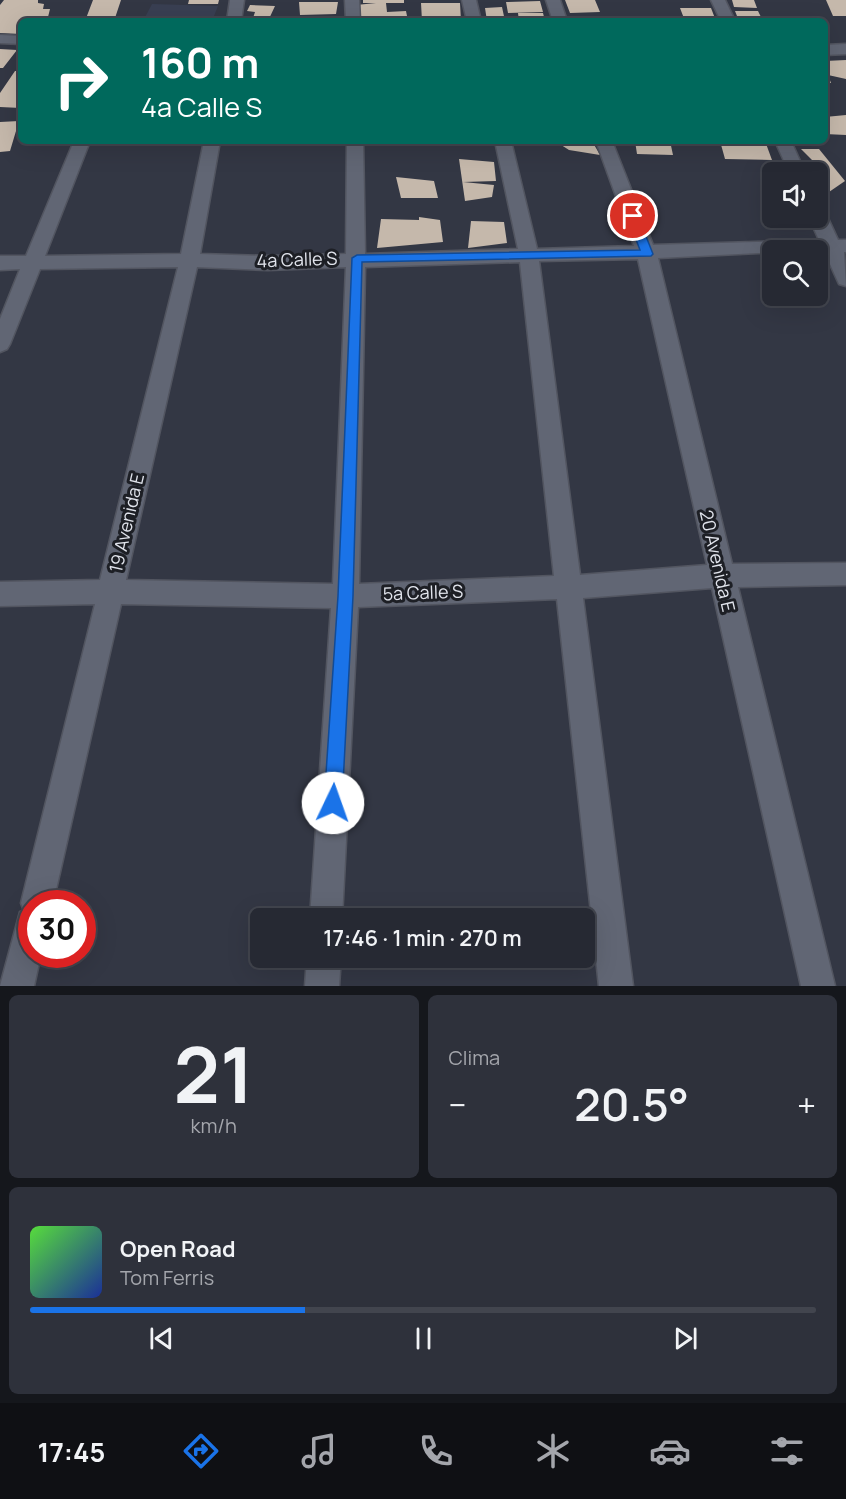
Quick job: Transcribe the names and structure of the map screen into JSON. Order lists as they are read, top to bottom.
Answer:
{
  "streets": {
    "street": [
      "4a Calle S",
      "19 Avenida E",
      "20 Avenida E",
      "5a Calle S"
    ]
  },
  "crossings": [
    ["4a Calle S", "19 Avenida E"],
    ["4a Calle S", "20 Avenida E"],
    ["19 Avenida E", "5a Calle S"],
    ["20 Avenida E", "5a Calle S"]
  ],
  "page": {
    "turn": ["160 m", "4a Calle S"],
    "limit": "30",
    "trip": "17:46 · 1 min · 270 m",
    "tile": [
      ["21", "km/h"],
      "Clima"
    ],
    "heat": ["−", "20.5°", "+"],
    "song": ["Open Road", "Tom Ferris"],
    "tabs": "17:45"
  }
}
